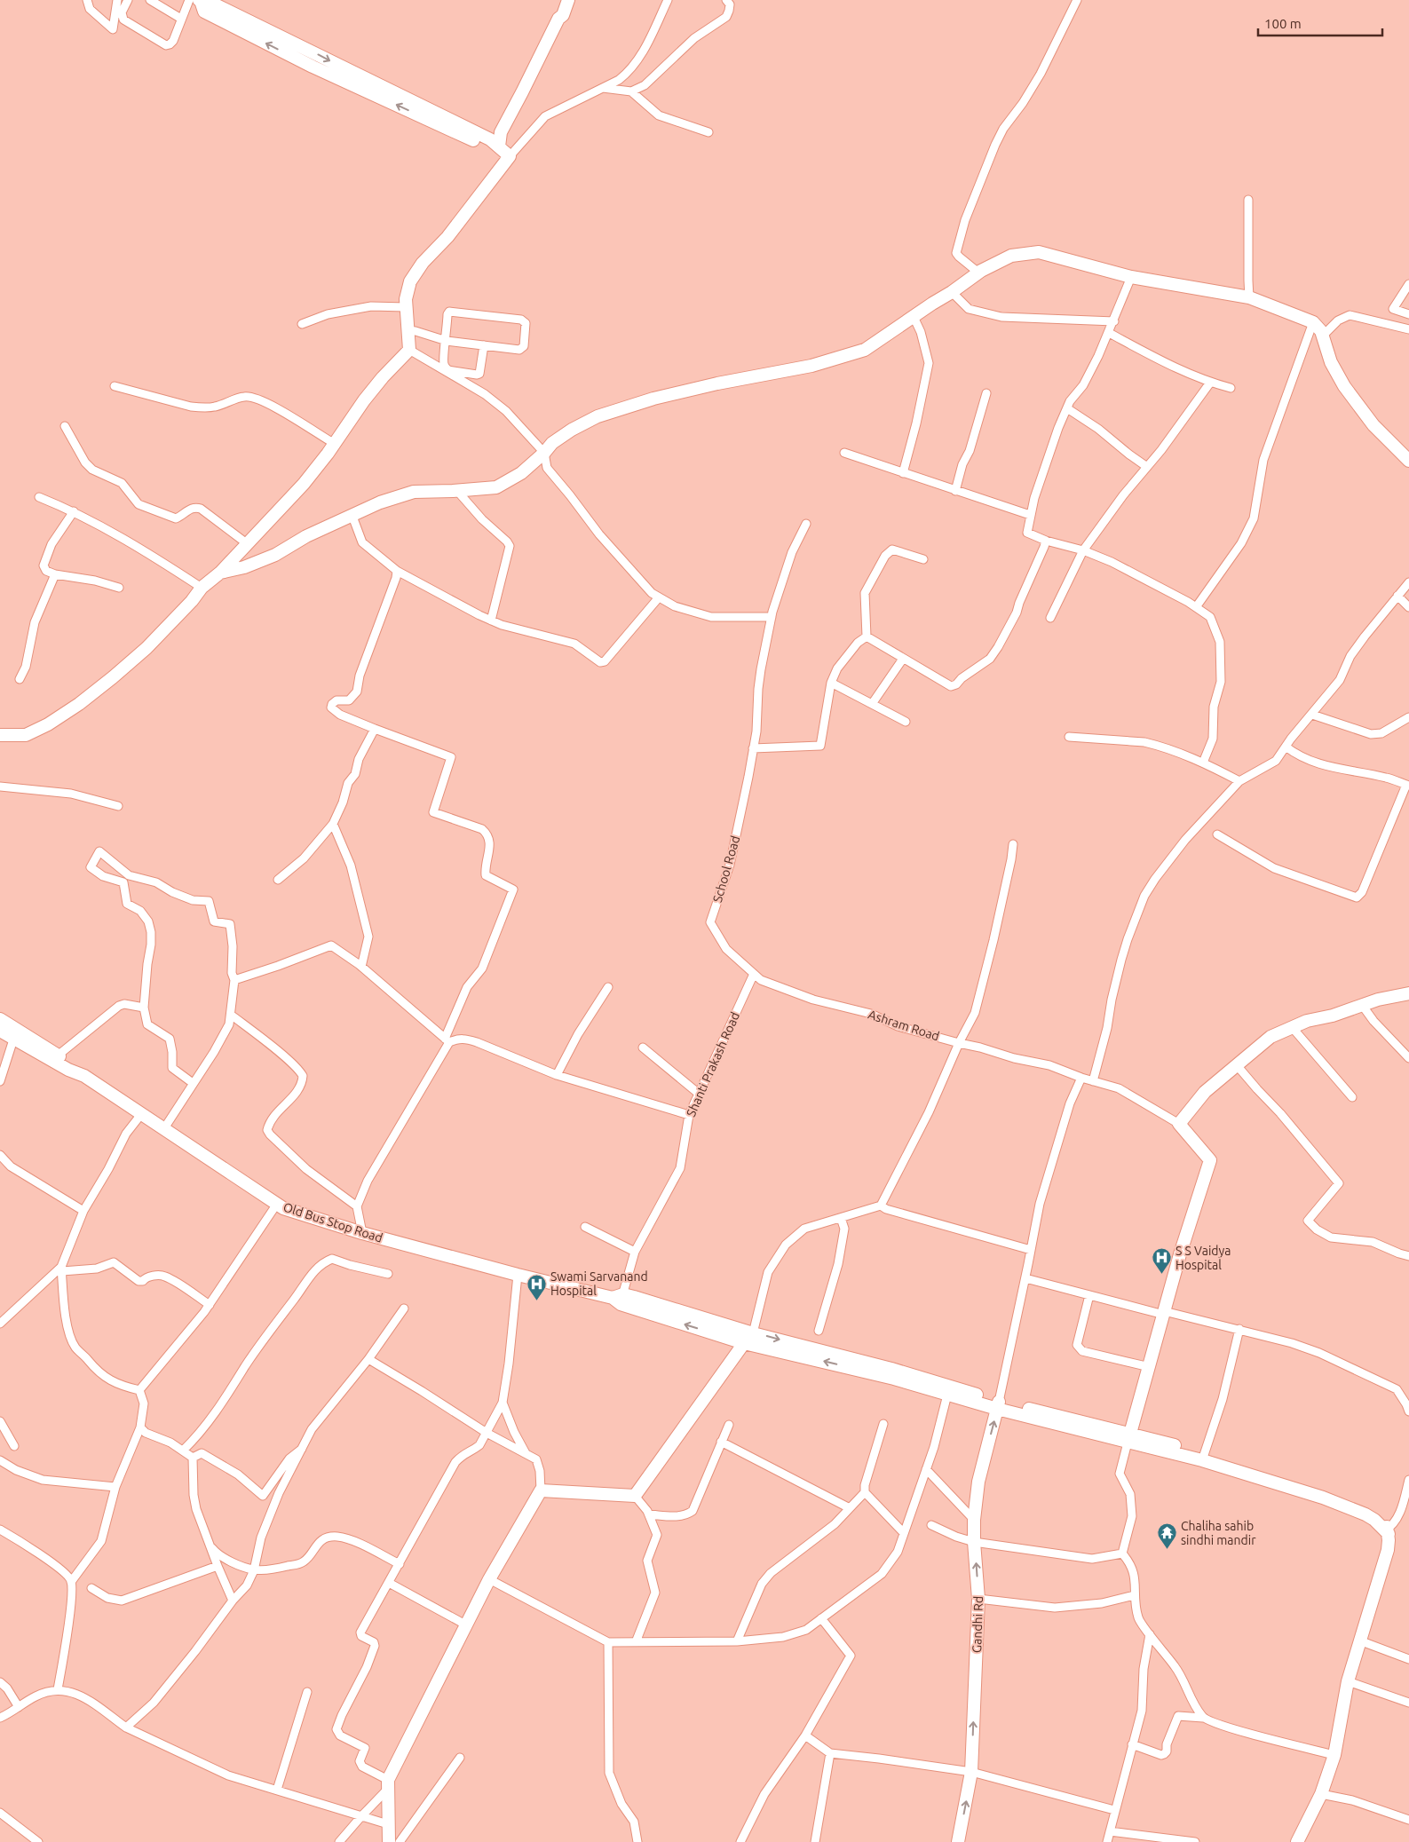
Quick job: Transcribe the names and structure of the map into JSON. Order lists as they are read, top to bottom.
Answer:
{
  "streets": {
    "street": [
      "School Road",
      "Ashram Road",
      "Shanti Prakash Road",
      "Old Bus Stop Road",
      "Gandhi Rd"
    ]
  },
  "crossings": [
    ["School Road", "Ashram Road"],
    ["School Road", "Shanti Prakash Road"],
    ["Ashram Road", "Shanti Prakash Road"],
    ["Shanti Prakash Road", "Old Bus Stop Road"]
  ],
  "places": {
    "hospital": ["S S Vaidya Hospital", "Swami Sarvanand Hospital"],
    "temple": ["Chaliha sahib sindhi mandir"]
  },
  "scale_bar": "100 m"
}
